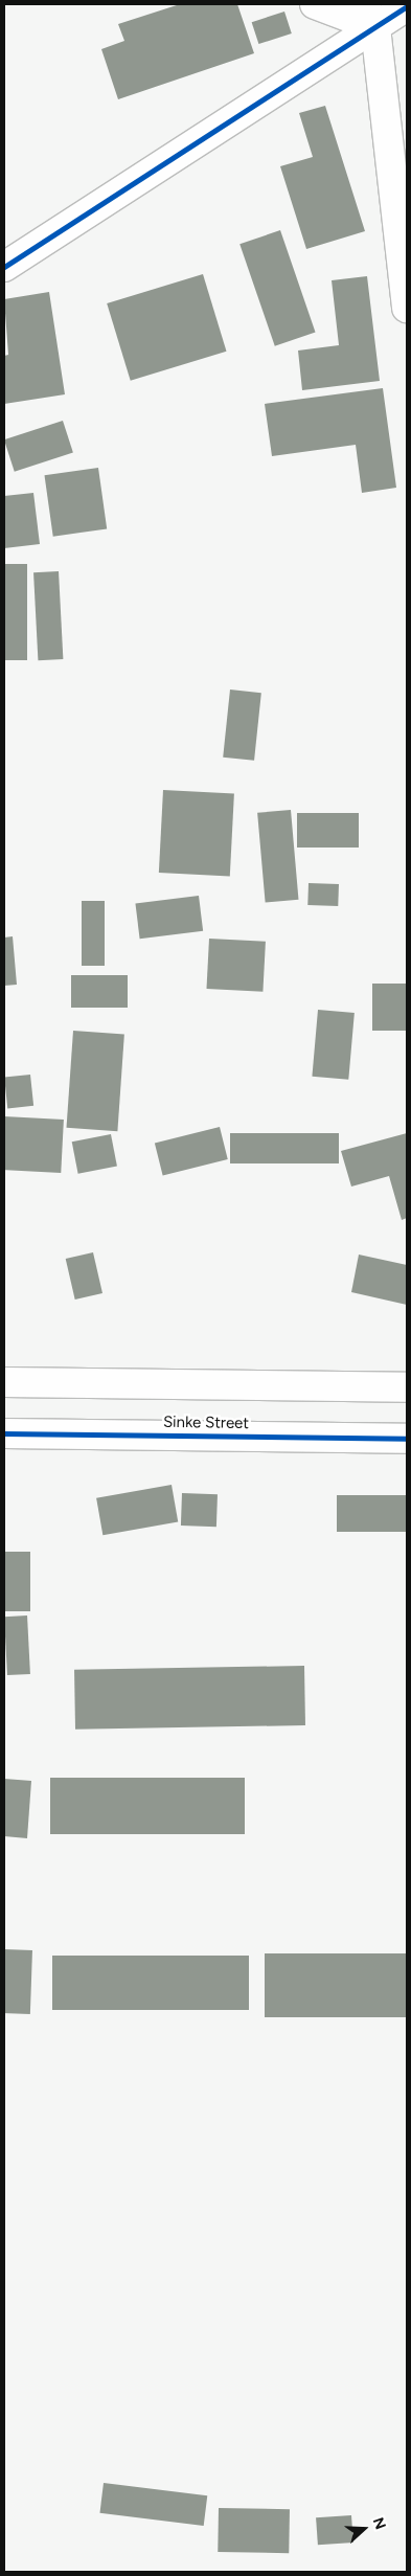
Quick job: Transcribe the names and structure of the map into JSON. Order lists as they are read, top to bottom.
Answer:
{
  "streets": {
    "street": ["Sinke Street"]
  },
  "north": "right"
}
